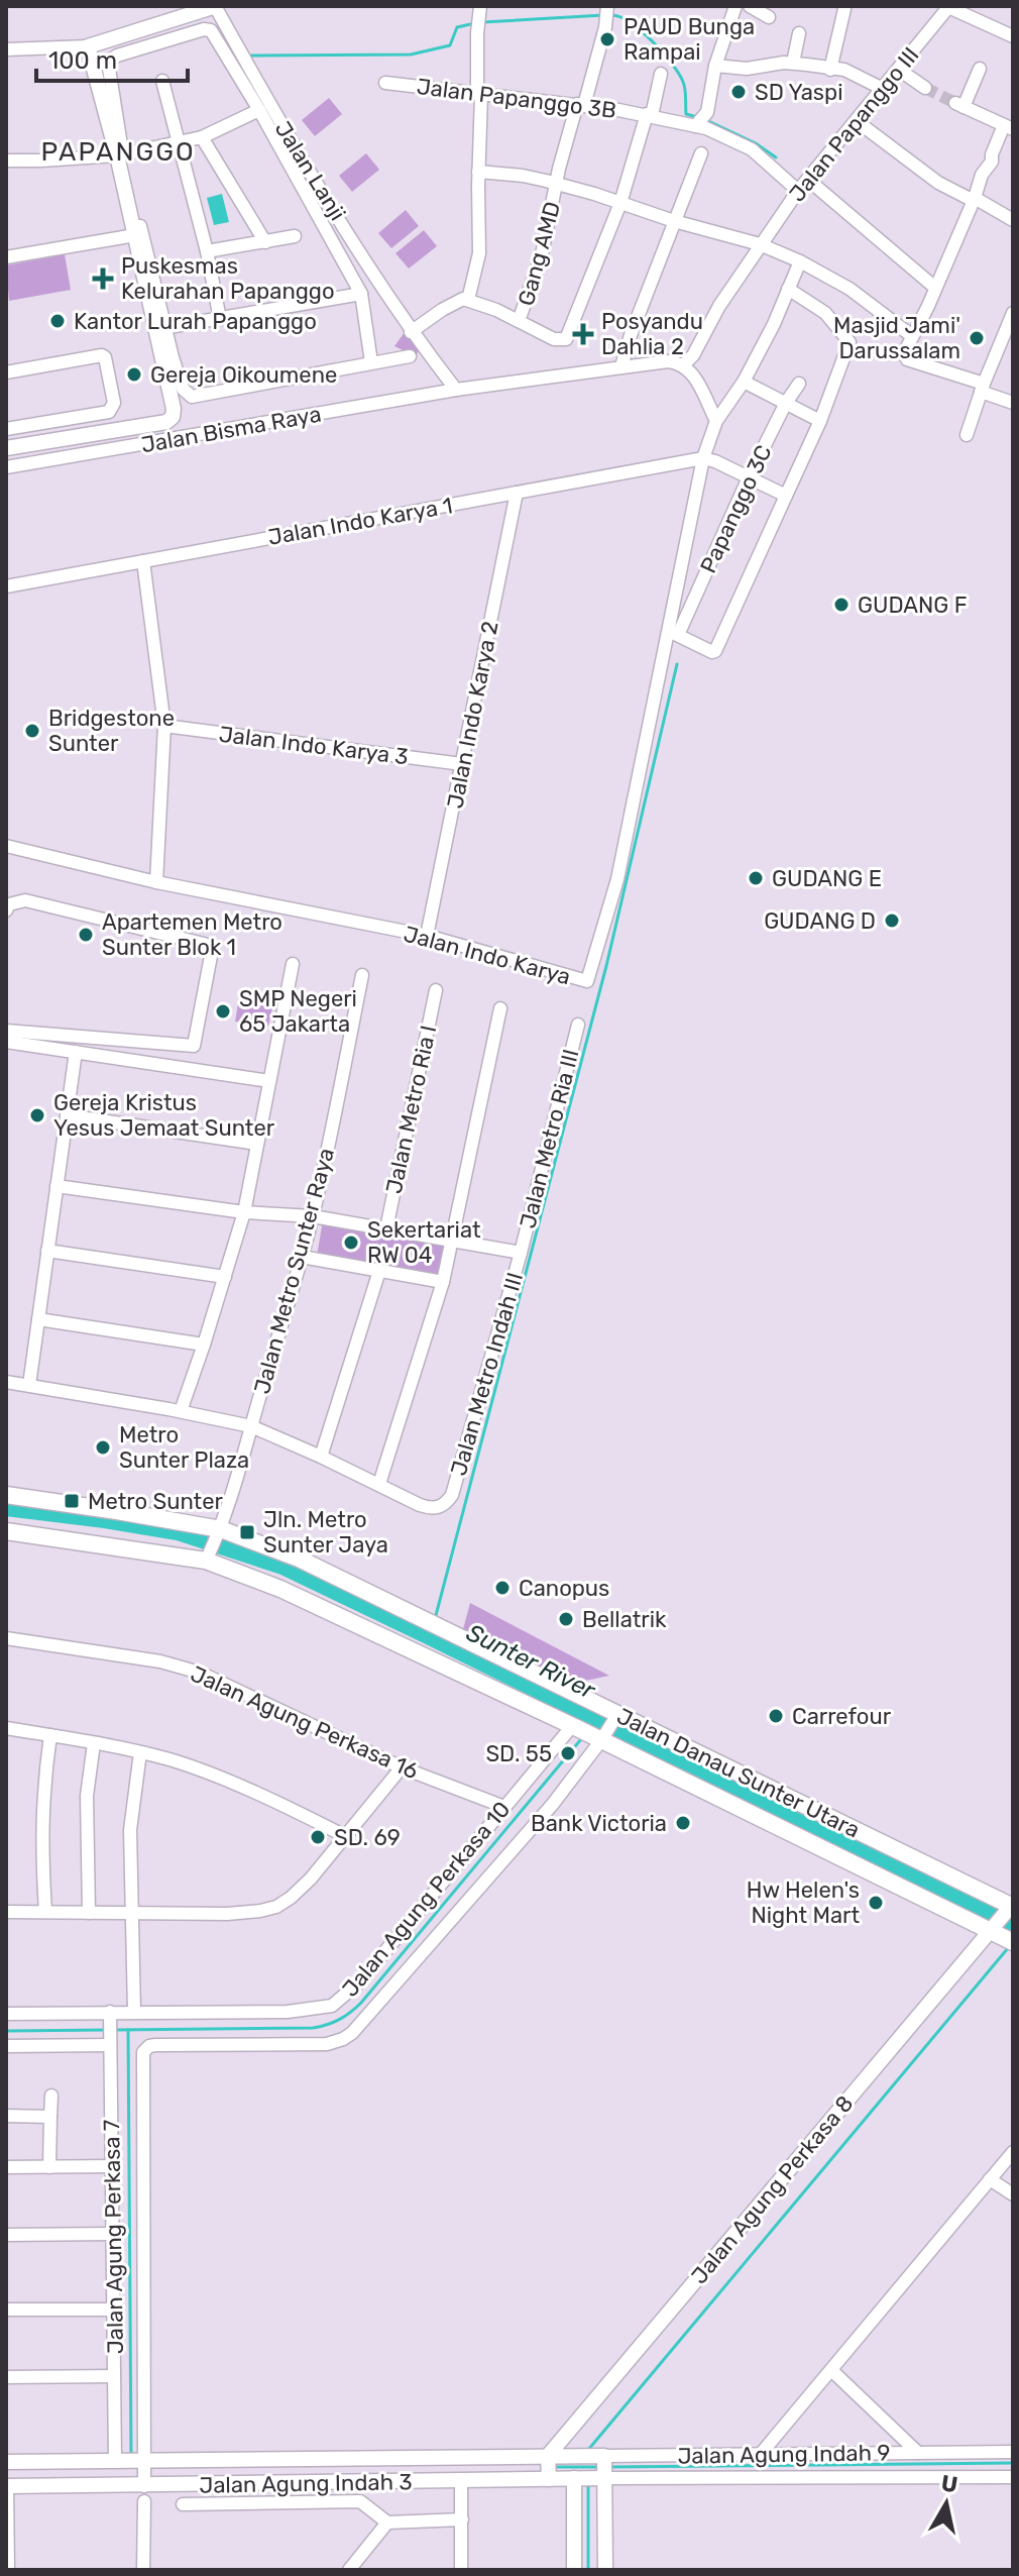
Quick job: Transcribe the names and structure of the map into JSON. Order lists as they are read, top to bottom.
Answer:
{
  "streets": {
    "main road": ["Jalan Danau Sunter Utara"],
    "street": [
      "Jalan Papanggo 3B",
      "Jalan Papanggo III",
      "Jalan Lanji",
      "Gang AMD",
      "Jalan Bisma Raya",
      "Papanggo 3C",
      "Jalan Indo Karya 1",
      "Jalan Indo Karya 2",
      "Jalan Indo Karya 3",
      "Jalan Indo Karya",
      "Jalan Metro Ria I",
      "Jalan Metro Ria III",
      "Jalan Metro Sunter Raya",
      "Jalan Metro Indah III",
      "Jalan Agung Perkasa 16",
      "Jalan Agung Perkasa 10",
      "Jalan Agung Perkasa 8",
      "Jalan Agung Perkasa 7",
      "Jalan Agung Indah 9",
      "Jalan Agung Indah 3"
    ]
  },
  "crossings": [
    ["Jalan Papanggo 3B", "Jalan Papanggo III"],
    ["Jalan Papanggo 3B", "Gang AMD"],
    ["Jalan Lanji", "Jalan Bisma Raya"],
    ["Papanggo 3C", "Jalan Indo Karya"],
    ["Jalan Indo Karya 1", "Jalan Indo Karya 2"],
    ["Jalan Indo Karya 1", "Jalan Indo Karya"],
    ["Jalan Indo Karya 2", "Jalan Indo Karya 3"],
    ["Jalan Indo Karya 2", "Jalan Indo Karya"],
    ["Jalan Metro Ria III", "Jalan Metro Indah III"],
    ["Jalan Metro Sunter Raya", "Jalan Danau Sunter Utara"],
    ["Jalan Agung Perkasa 16", "Jalan Agung Perkasa 10"],
    ["Jalan Danau Sunter Utara", "Jalan Agung Perkasa 10"],
    ["Jalan Danau Sunter Utara", "Jalan Agung Perkasa 8"],
    ["Jalan Agung Perkasa 10", "Jalan Agung Perkasa 7"],
    ["Jalan Agung Perkasa 8", "Jalan Agung Indah 3"],
    ["Jalan Agung Perkasa 7", "Jalan Agung Indah 3"],
    ["Jalan Agung Indah 9", "Jalan Agung Indah 3"]
  ],
  "districts": ["PAPANGGO"],
  "water": ["Sunter River"],
  "places": {
    "other": [
      "PAUD Bunga Rampai",
      "SD Yaspi",
      "Kantor Lurah Papanggo",
      "Masjid Jami' Darussalam",
      "Gereja Oikoumene",
      "GUDANG F",
      "Bridgestone Sunter",
      "GUDANG E",
      "GUDANG D",
      "Apartemen Metro Sunter Blok 1",
      "SMP Negeri 65 Jakarta",
      "Gereja Kristus Yesus Jemaat Sunter",
      "Sekertariat RW 04",
      "Metro Sunter Plaza",
      "Canopus",
      "Bellatrik",
      "Carrefour",
      "SD. 55",
      "Bank Victoria",
      "SD. 69",
      "Hw Helen's Night Mart"
    ],
    "health": ["Puskesmas Kelurahan Papanggo", "Posyandu Dahlia 2"],
    "transit": ["Metro Sunter", "Jln. Metro Sunter Jaya"]
  },
  "scale_bar": "100 m",
  "north": "top"
}
